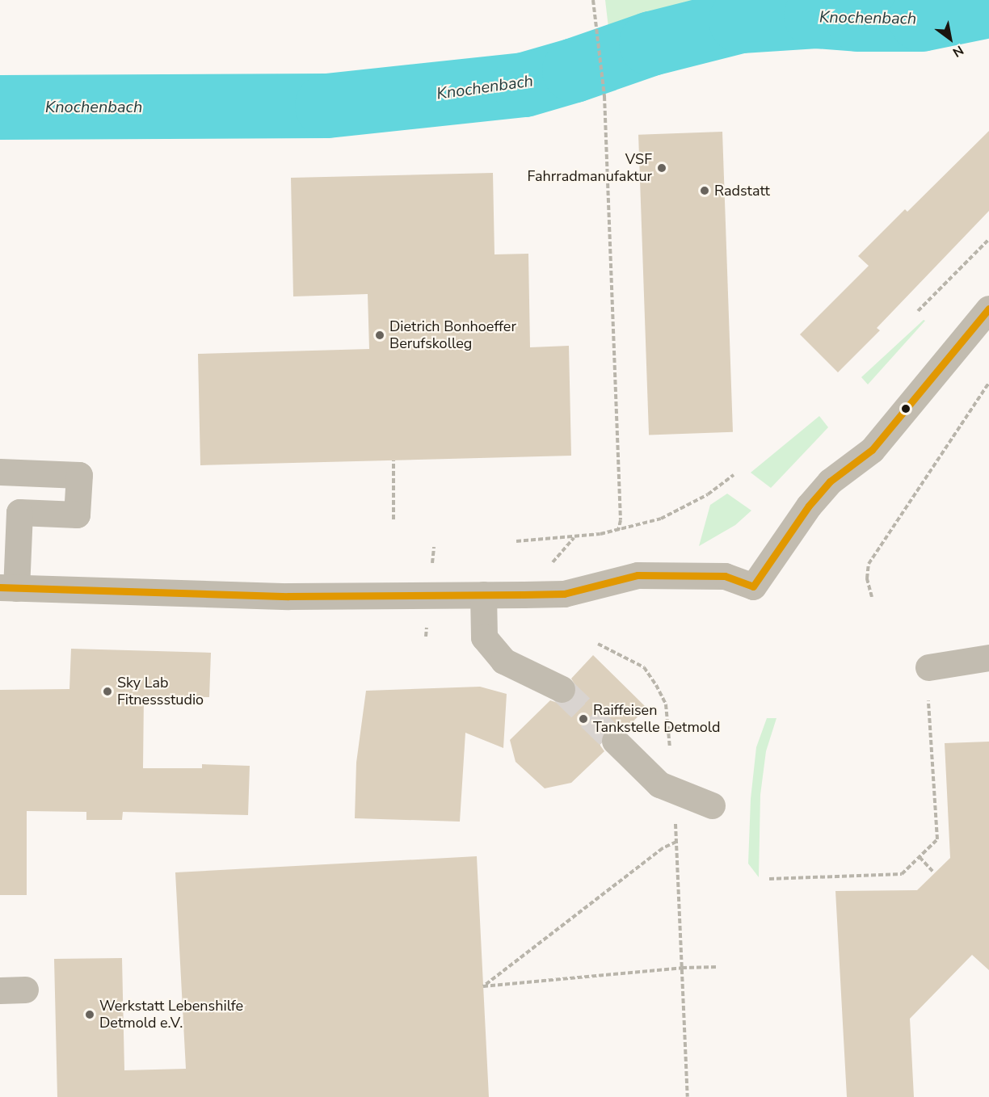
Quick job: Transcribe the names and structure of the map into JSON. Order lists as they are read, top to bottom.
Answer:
{
  "water": ["Knochenbach"],
  "places": [
    "VSF Fahrradmanufaktur",
    "Radstatt",
    "Dietrich Bonhoeffer Berufskolleg",
    "Sky Lab Fitnessstudio",
    "Raiffeisen Tankstelle Detmold",
    "Werkstatt Lebenshilfe Detmold e.V."
  ],
  "north": "bottom right"
}
